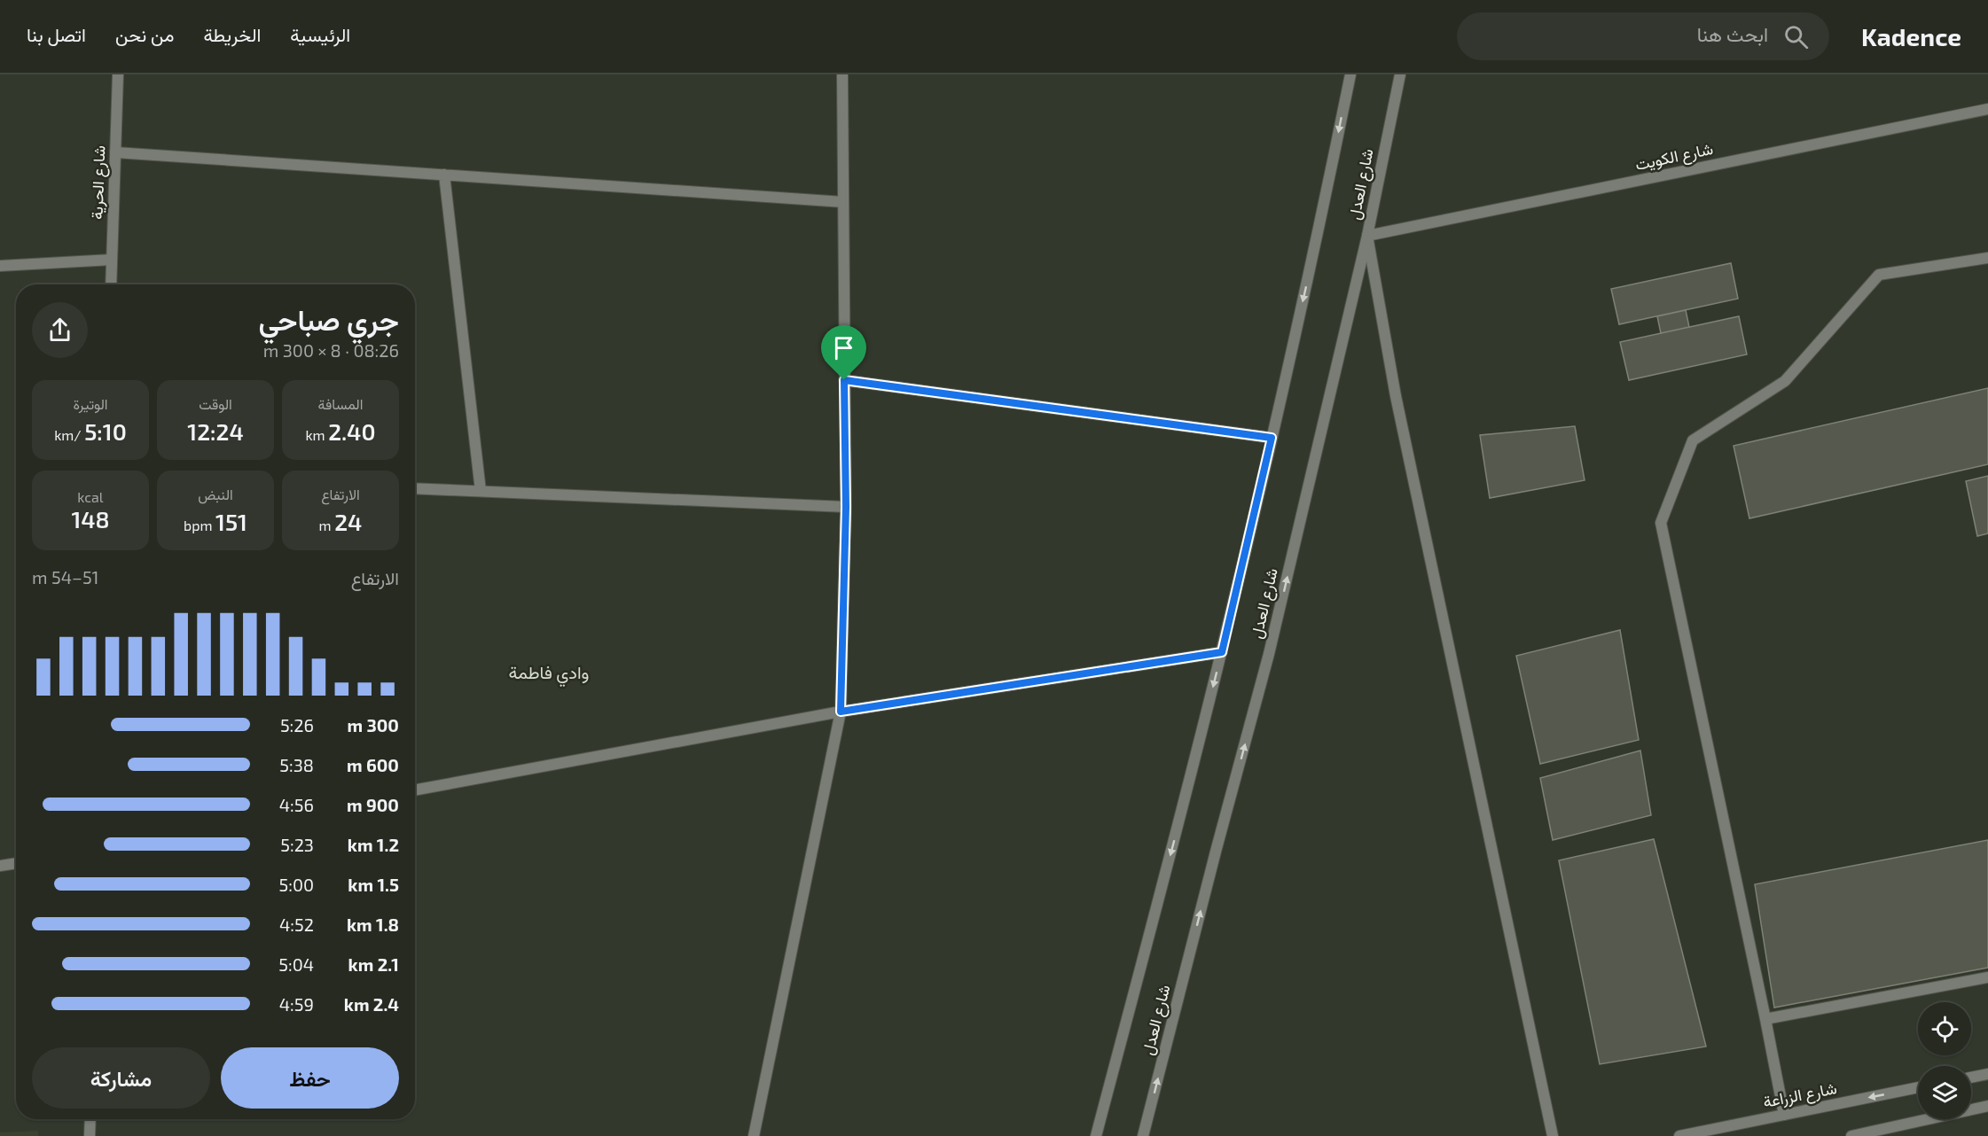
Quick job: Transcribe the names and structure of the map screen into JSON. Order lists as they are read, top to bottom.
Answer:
{
  "streets": {
    "street": [
      "شارع الكويت",
      "شارع الحرية",
      "شارع العدل",
      "شارع الزراعة"
    ]
  },
  "crossings": [
    ["شارع الكويت", "شارع العدل"]
  ],
  "districts": ["وادي فاطمة"],
  "page": {
    "header": "Kadence",
    "search": "ابحث هنا",
    "nav": [
      "الرئيسية",
      "الخريطة",
      "من نحن",
      "اتصل بنا"
    ],
    "heading": ["جري صباحي", "08:26 · 8 × 300 m"],
    "stats": [
      ["المسافة", "2.40 km"],
      ["الوقت", "12:24"],
      ["الوتيرة", "5:10 /km"],
      ["الارتفاع", "24 m"],
      ["النبض", "151 bpm"],
      ["kcal", "148"]
    ],
    "chart": ["الارتفاع", "51–54 m"],
    "list": [
      {
        "name": "300 m",
        "note": "5:26"
      },
      {
        "name": "600 m",
        "note": "5:38"
      },
      {
        "name": "900 m",
        "note": "4:56"
      },
      {
        "name": "1.2 km",
        "note": "5:23"
      },
      {
        "name": "1.5 km",
        "note": "5:00"
      },
      {
        "name": "1.8 km",
        "note": "4:52"
      },
      {
        "name": "2.1 km",
        "note": "5:04"
      },
      {
        "name": "2.4 km",
        "note": "4:59"
      }
    ],
    "buttons": ["حفظ", "مشاركة"]
  }
}
